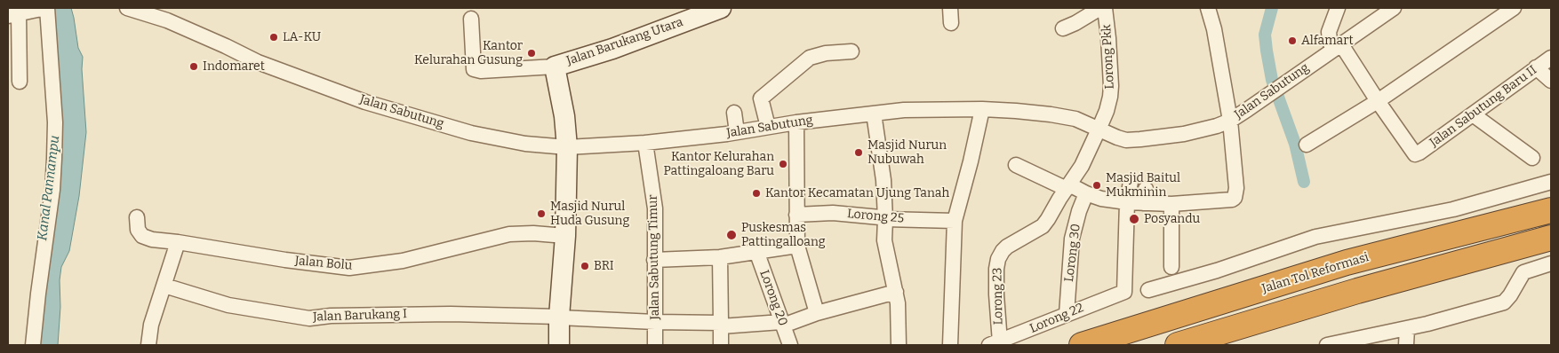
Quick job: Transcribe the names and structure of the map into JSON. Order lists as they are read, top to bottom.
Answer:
{
  "streets": {
    "highway": ["Jalan Tol Reformasi"],
    "street": [
      "Jalan Barukang Utara",
      "Lorong Pkk",
      "Jalan Sabutung",
      "Jalan Sabutung Baru II",
      "Lorong 25",
      "Lorong 30",
      "Jalan Sabutung Timur",
      "Jalan Bolu",
      "Lorong 23",
      "Lorong 20",
      "Jalan Barukang I",
      "Lorong 22"
    ]
  },
  "crossings": [
    ["Lorong Pkk", "Jalan Sabutung"],
    ["Lorong Pkk", "Lorong 23"],
    ["Jalan Sabutung", "Jalan Sabutung Timur"],
    ["Lorong 30", "Lorong 22"],
    ["Jalan Sabutung Timur", "Jalan Barukang I"],
    ["Lorong 23", "Lorong 22"],
    ["Lorong 20", "Jalan Barukang I"]
  ],
  "water": ["Kanal Pannampu"],
  "places": [
    "LA-KU",
    "Alfamart",
    "Kantor Kelurahan Gusung",
    "Indomaret",
    "Masjid Nurun Nubuwah",
    "Kantor Kelurahan Pattingaloang Baru",
    "Masjid Baitul Mukminin",
    "Kantor Kecamatan Ujung Tanah",
    "Masjid Nurul Huda Gusung",
    "Posyandu",
    "Puskesmas Pattingalloang",
    "BRI"
  ]
}
